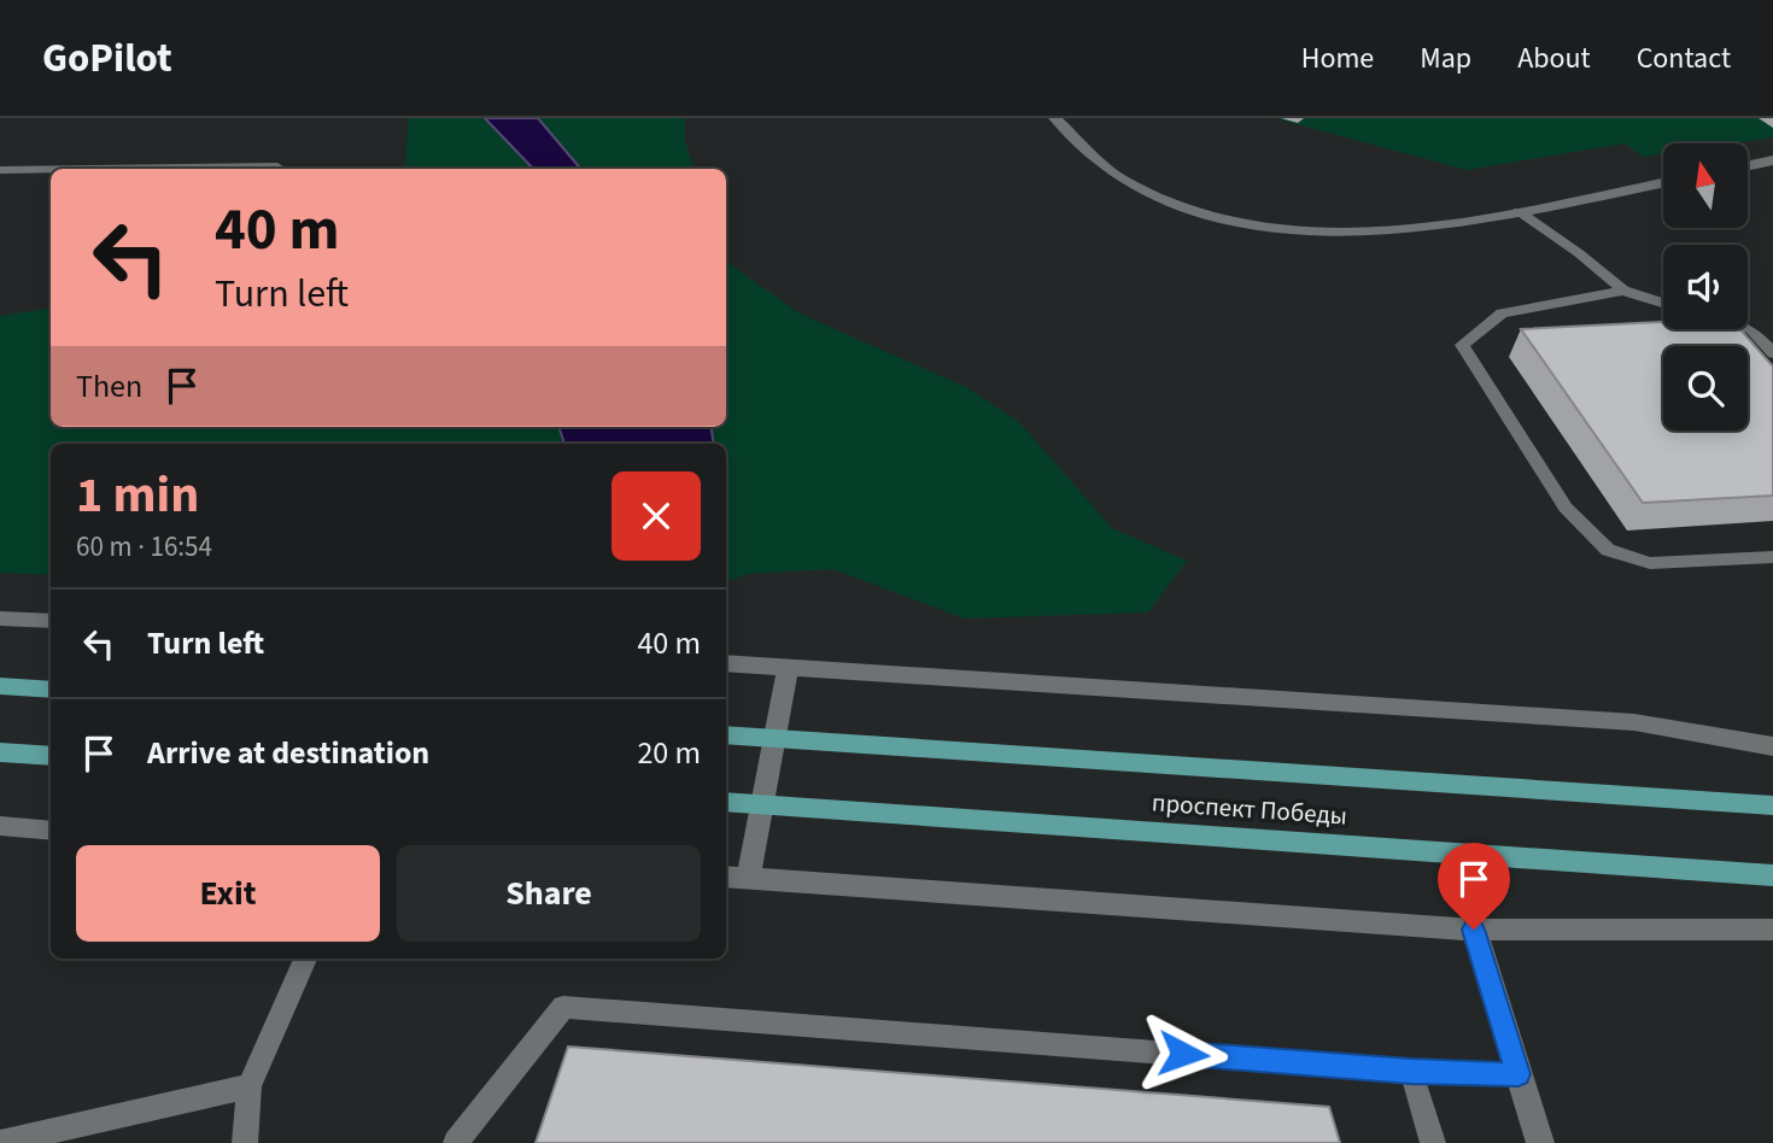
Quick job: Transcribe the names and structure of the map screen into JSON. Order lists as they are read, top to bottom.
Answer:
{
  "streets": {
    "main road": ["проспект Победы"]
  },
  "north": "top",
  "page": {
    "header": "GoPilot",
    "nav": [
      "Home",
      "Map",
      "About",
      "Contact"
    ],
    "turn": ["40 m", "Turn left"],
    "then": "Then",
    "heading": ["1 min", "60 m · 16:54"],
    "list": [
      {
        "name": "Turn left",
        "value": "40 m"
      },
      {
        "name": "Arrive at destination",
        "value": "20 m"
      }
    ],
    "buttons": ["Exit", "Share"]
  }
}
